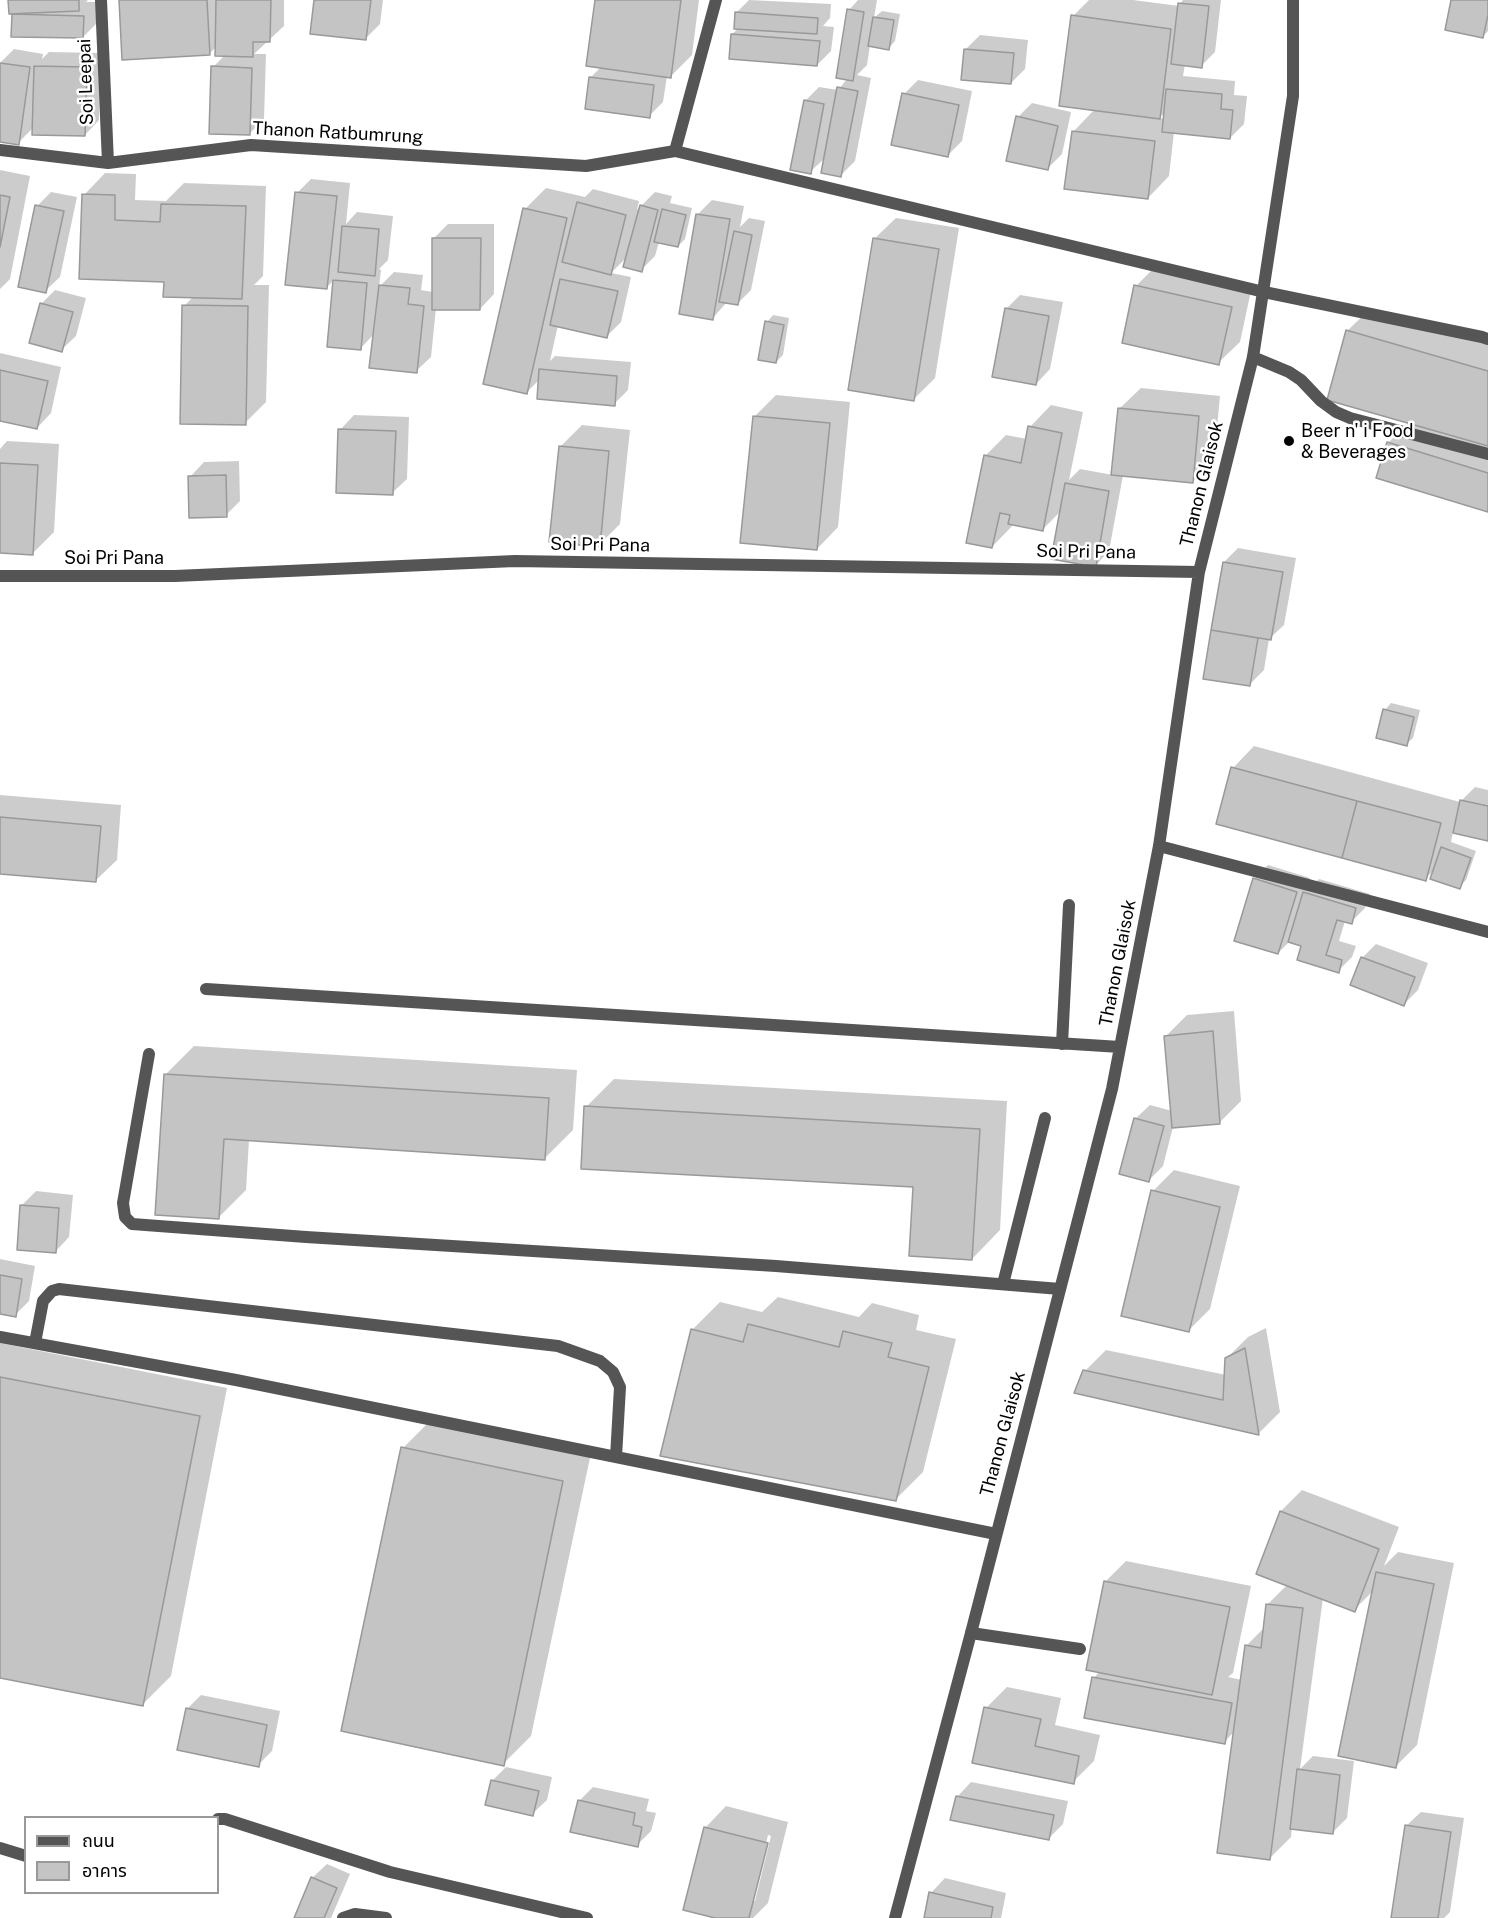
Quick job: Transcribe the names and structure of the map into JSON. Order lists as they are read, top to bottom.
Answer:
{
  "streets": {
    "street": [
      "Soi Leepai",
      "Thanon Ratbumrung",
      "Thanon Glaisok",
      "Soi Pri Pana"
    ]
  },
  "crossings": [
    ["Soi Leepai", "Thanon Ratbumrung"],
    ["Thanon Glaisok", "Soi Pri Pana"]
  ],
  "places": ["Beer n' i Food & Beverages"],
  "legend": ["ถนน", "อาคาร"]
}
